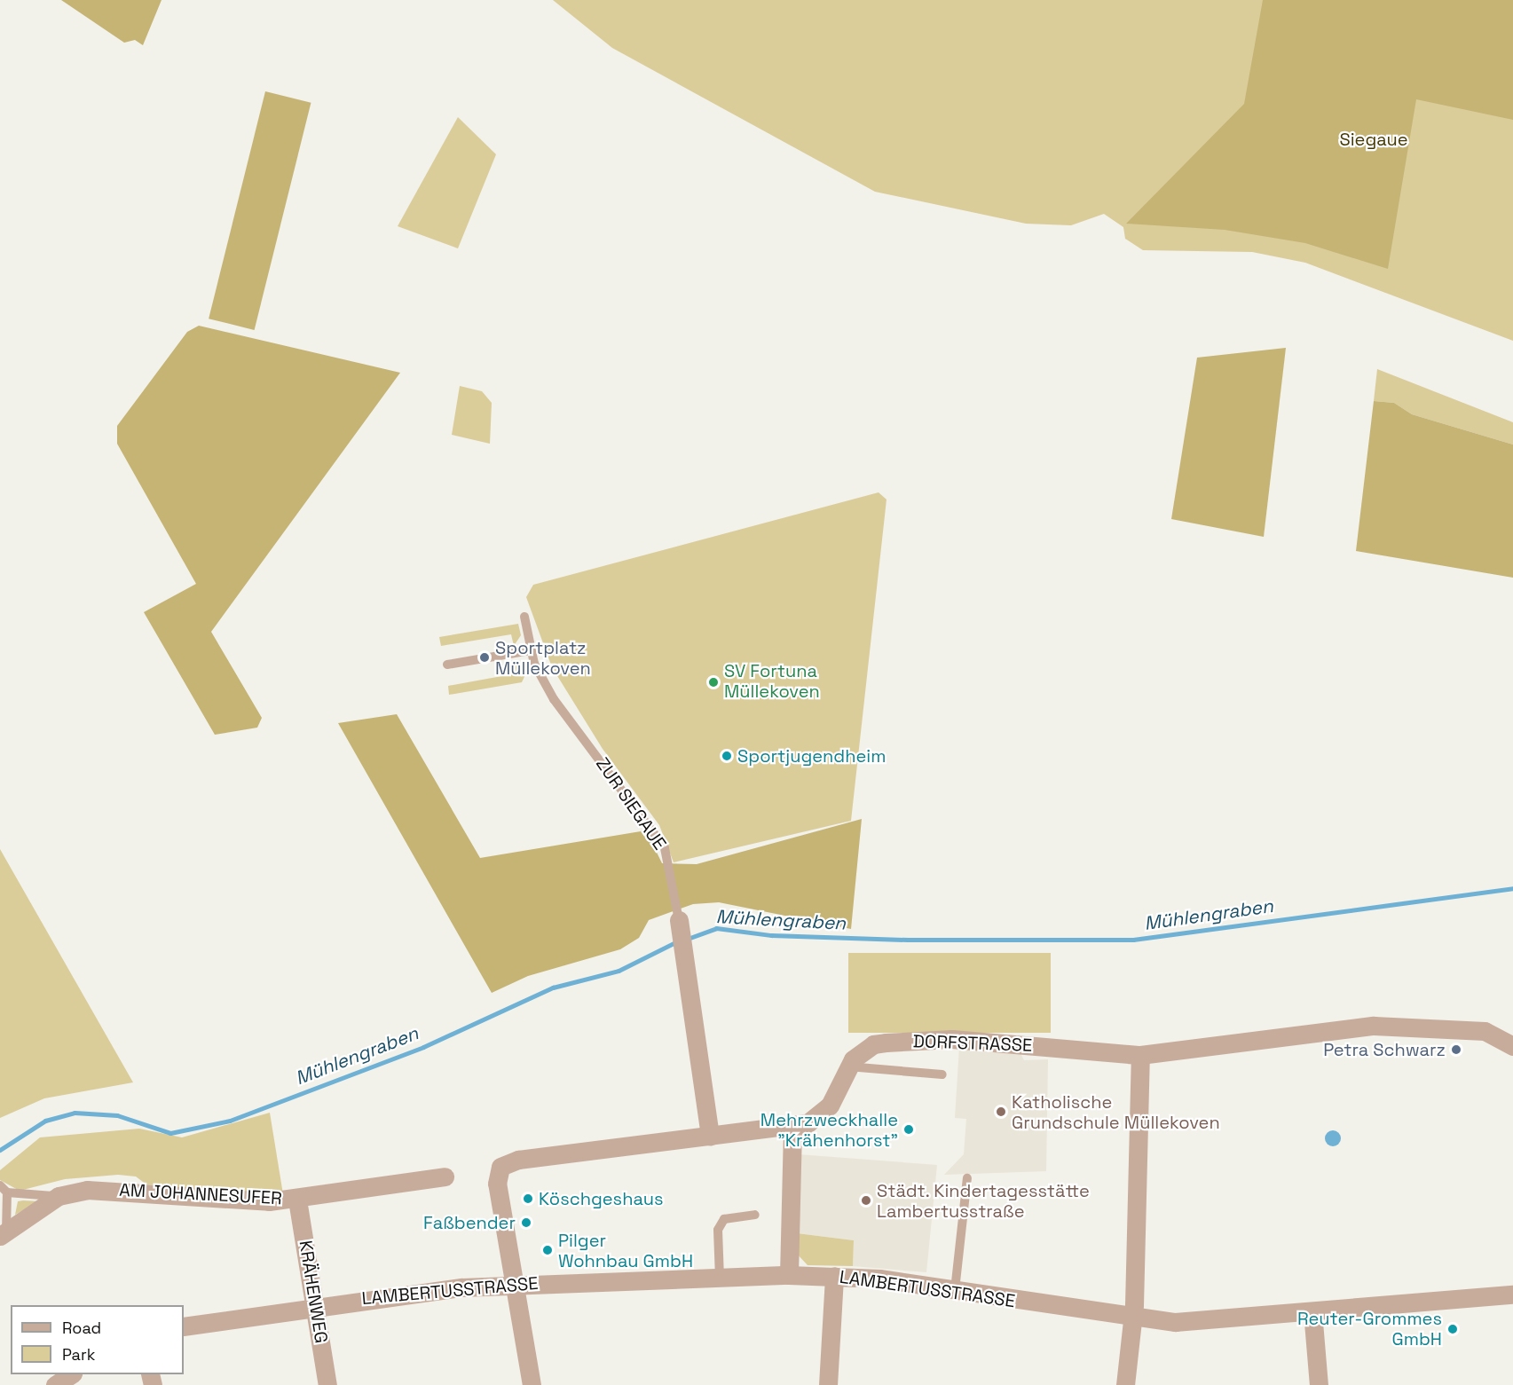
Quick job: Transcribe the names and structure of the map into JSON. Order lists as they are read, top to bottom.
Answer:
{
  "streets": {
    "street": [
      "ZUR SIEGAUE",
      "DORFSTRASSE",
      "AM JOHANNESUFER",
      "LAMBERTUSSTRASSE",
      "KRÄHENWEG"
    ]
  },
  "crossings": [
    ["ZUR SIEGAUE", "DORFSTRASSE"],
    ["DORFSTRASSE", "LAMBERTUSSTRASSE"],
    ["AM JOHANNESUFER", "KRÄHENWEG"],
    ["LAMBERTUSSTRASSE", "KRÄHENWEG"]
  ],
  "water": ["Mühlengraben"],
  "parks": ["Siegaue"],
  "places": [
    "Sportplatz Müllekoven",
    "SV Fortuna Müllekoven",
    "Sportjugendheim",
    "Petra Schwarz",
    "Katholische Grundschule Müllekoven",
    "Mehrzweckhalle \"Krähenhorst\"",
    "Köschgeshaus",
    "Städt. Kindertagesstätte Lambertusstraße",
    "Faßbender",
    "Pilger Wohnbau GmbH",
    "Reuter-Grommes GmbH"
  ],
  "legend": ["Road", "Park"]
}
